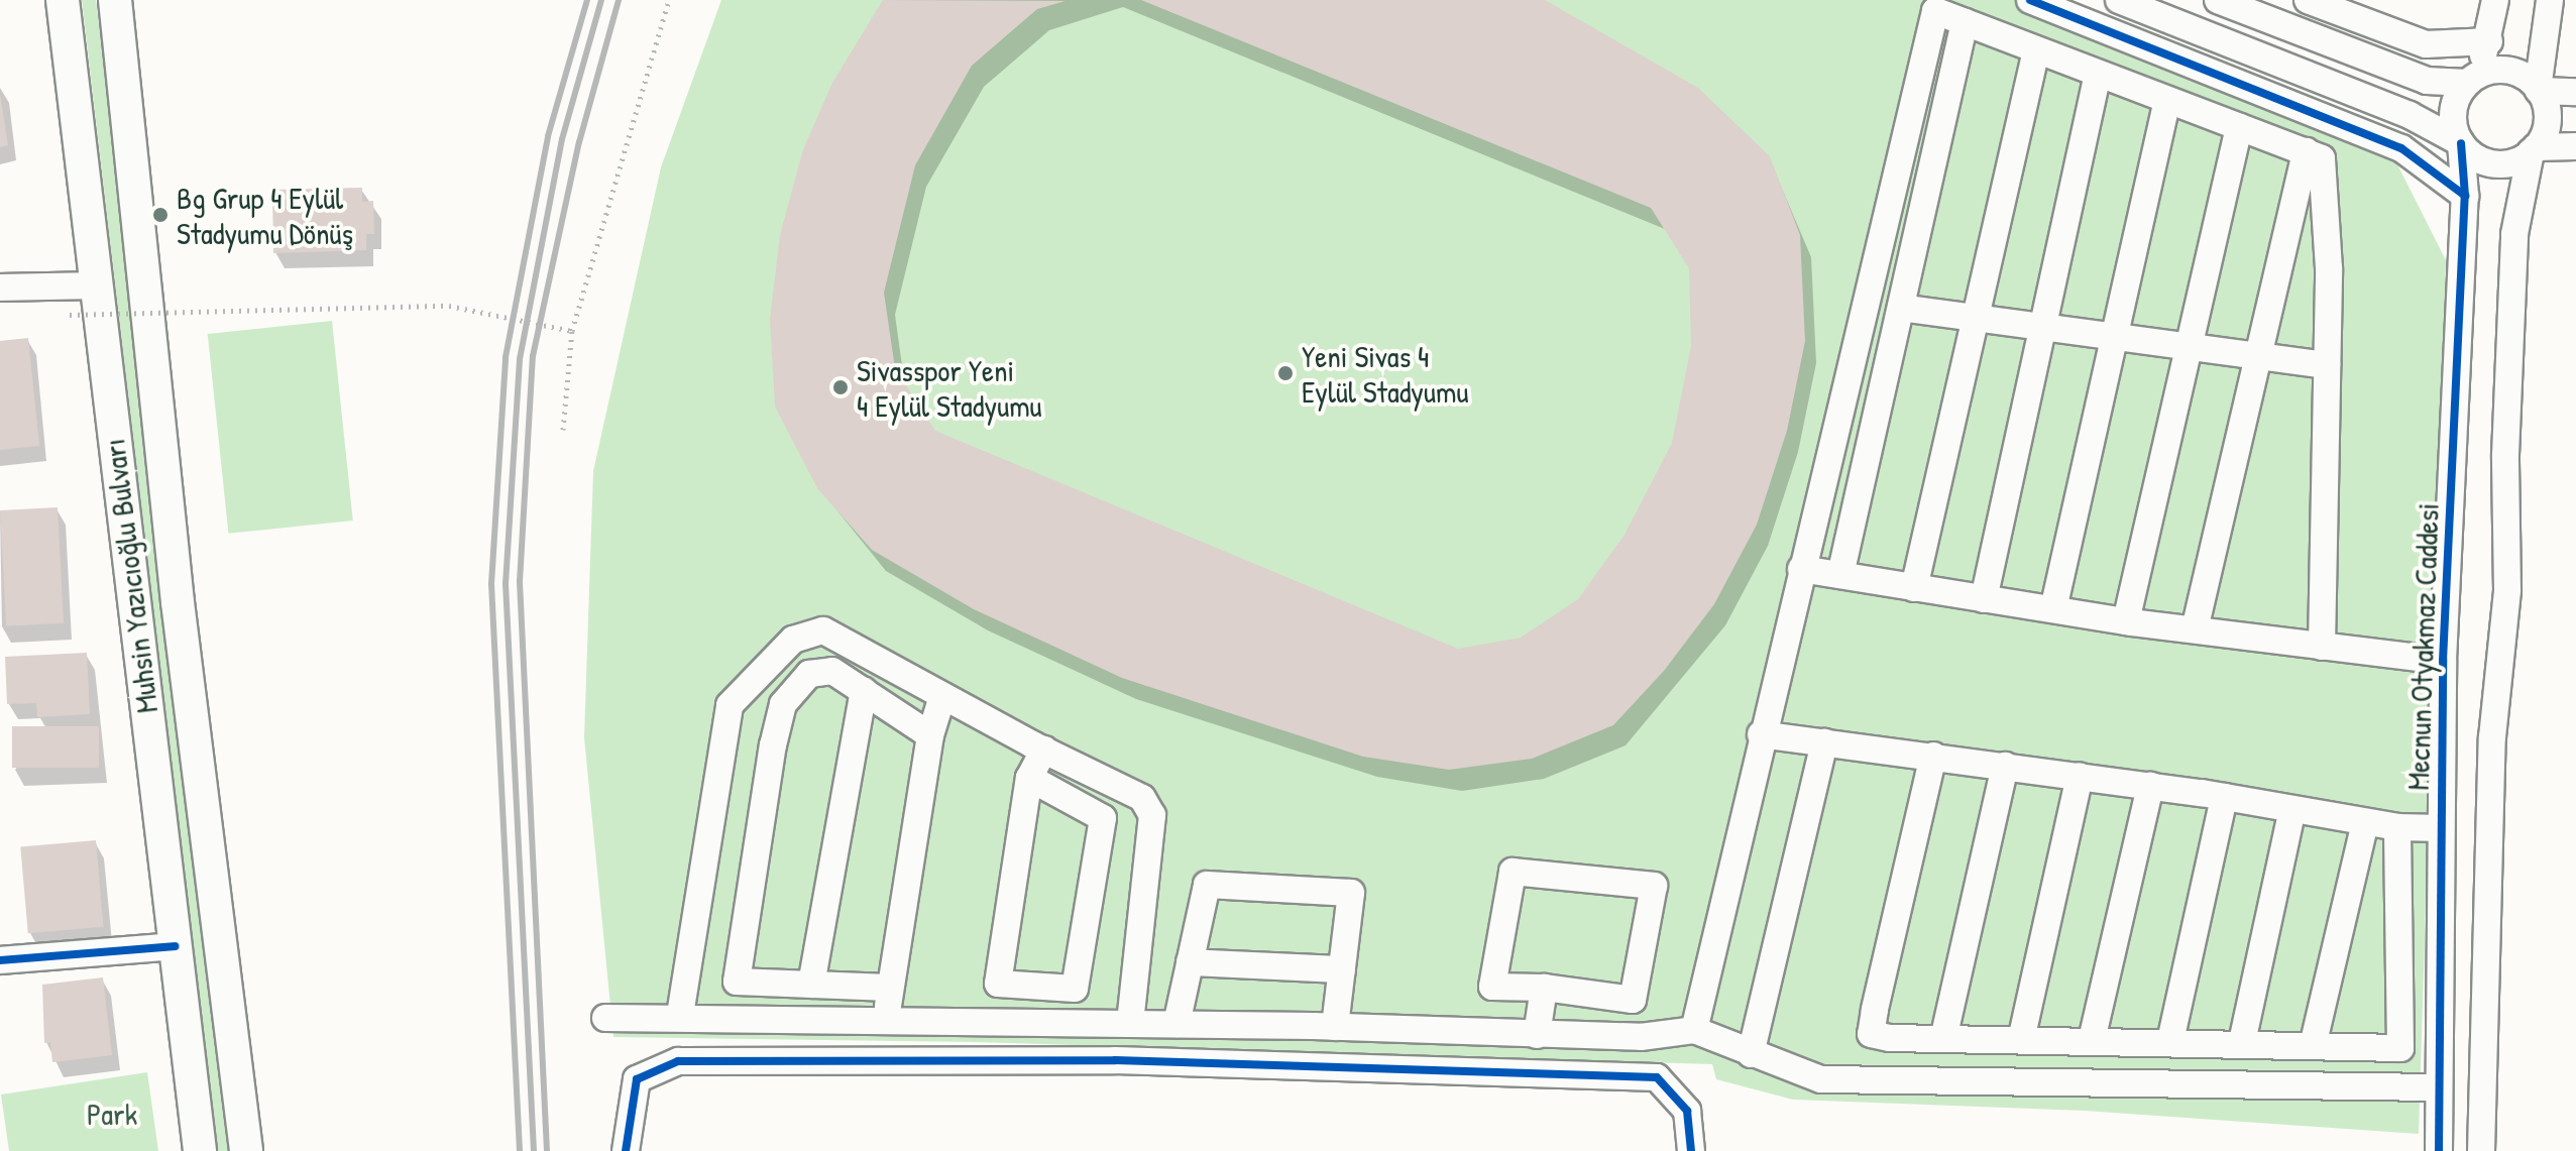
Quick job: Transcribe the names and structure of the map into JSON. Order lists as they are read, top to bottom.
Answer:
{
  "streets": {
    "main road": ["Muhsin Yazıcıoğlu Bulvarı"],
    "street": ["Mecnun Otyakmaz Caddesi"]
  },
  "parks": ["Park"],
  "places": ["Bg Grup 4 Eylül Stadyumu Dönüş", "Yeni Sivas 4 Eylül Stadyumu", "Sivasspor Yeni 4 Eylül Stadyumu"]
}
